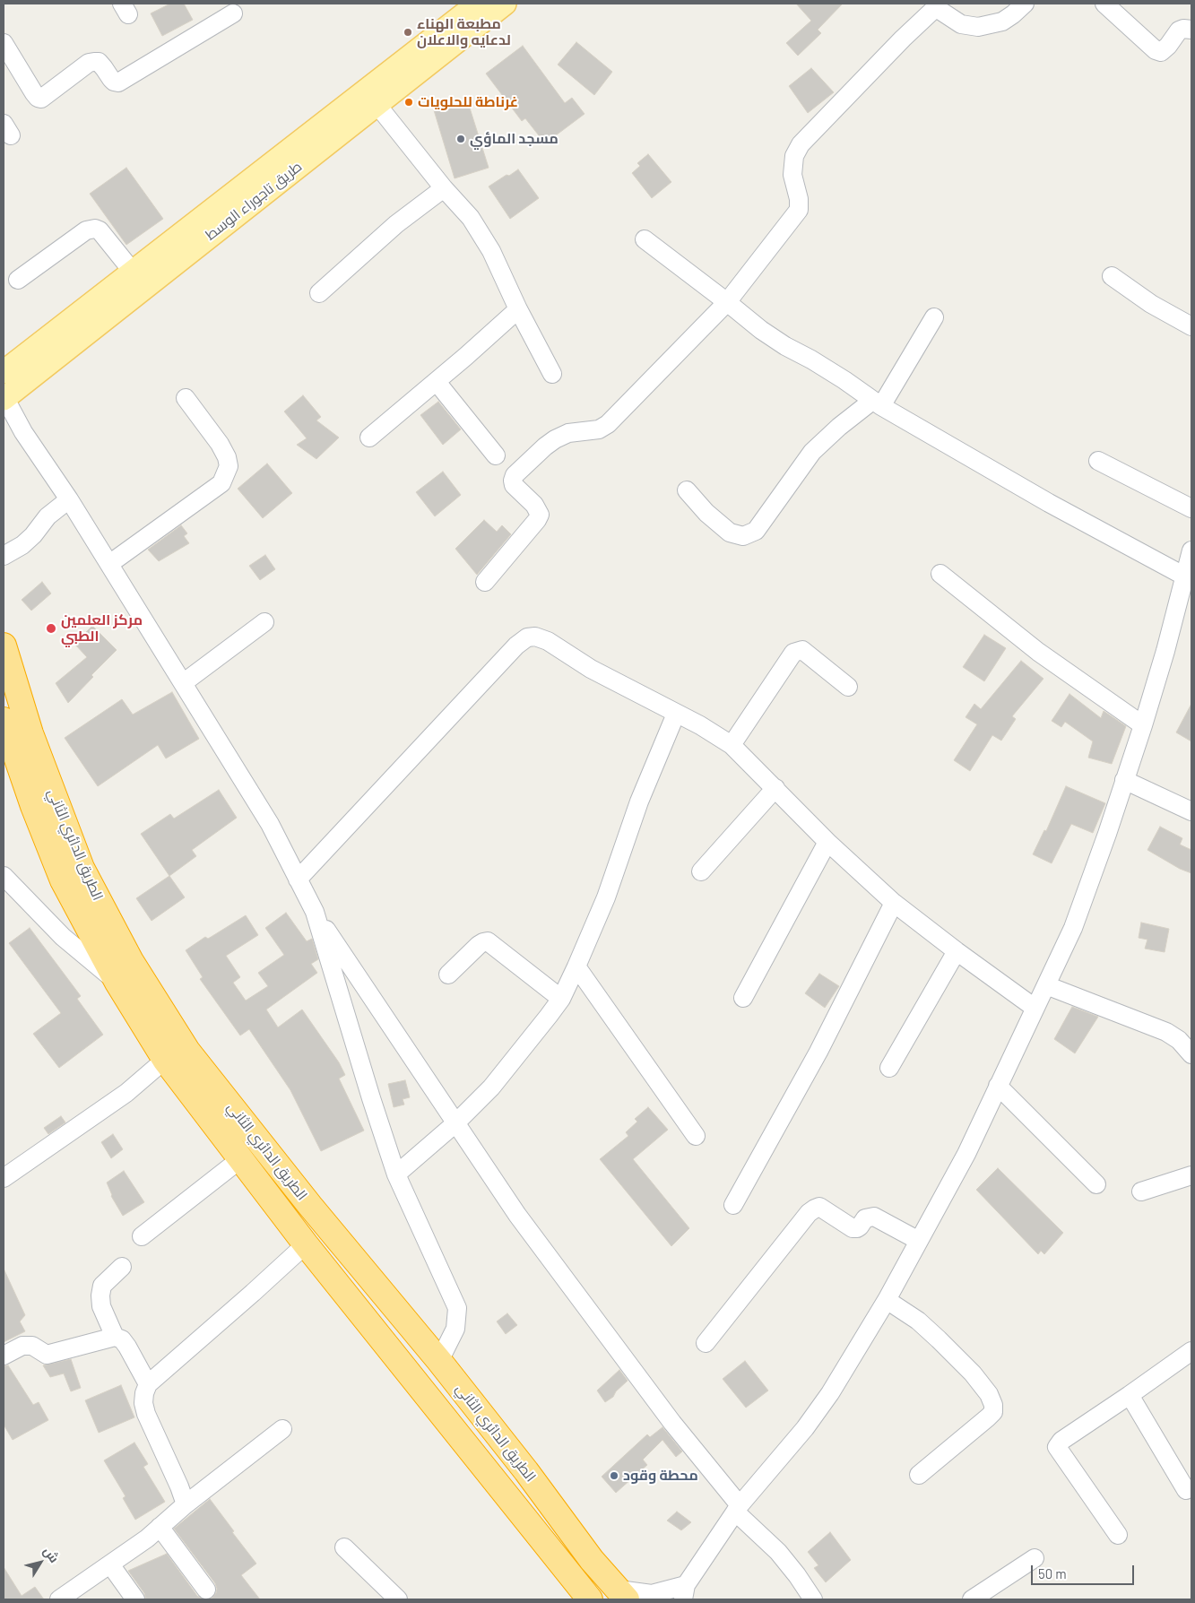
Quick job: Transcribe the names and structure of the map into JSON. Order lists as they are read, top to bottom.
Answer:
{
  "streets": {
    "highway": ["الطريق الدائري الثاني"],
    "main road": ["طريق تاجوراء الوسط"]
  },
  "places": [
    "مطبعة الهناء لدعايه والاعلان",
    "غرناطة للحلويات",
    "مسجد الماؤي",
    "مركز العلمين الطبي",
    "محطة وقود"
  ],
  "scale_bar": "50 m",
  "north": "top right"
}
